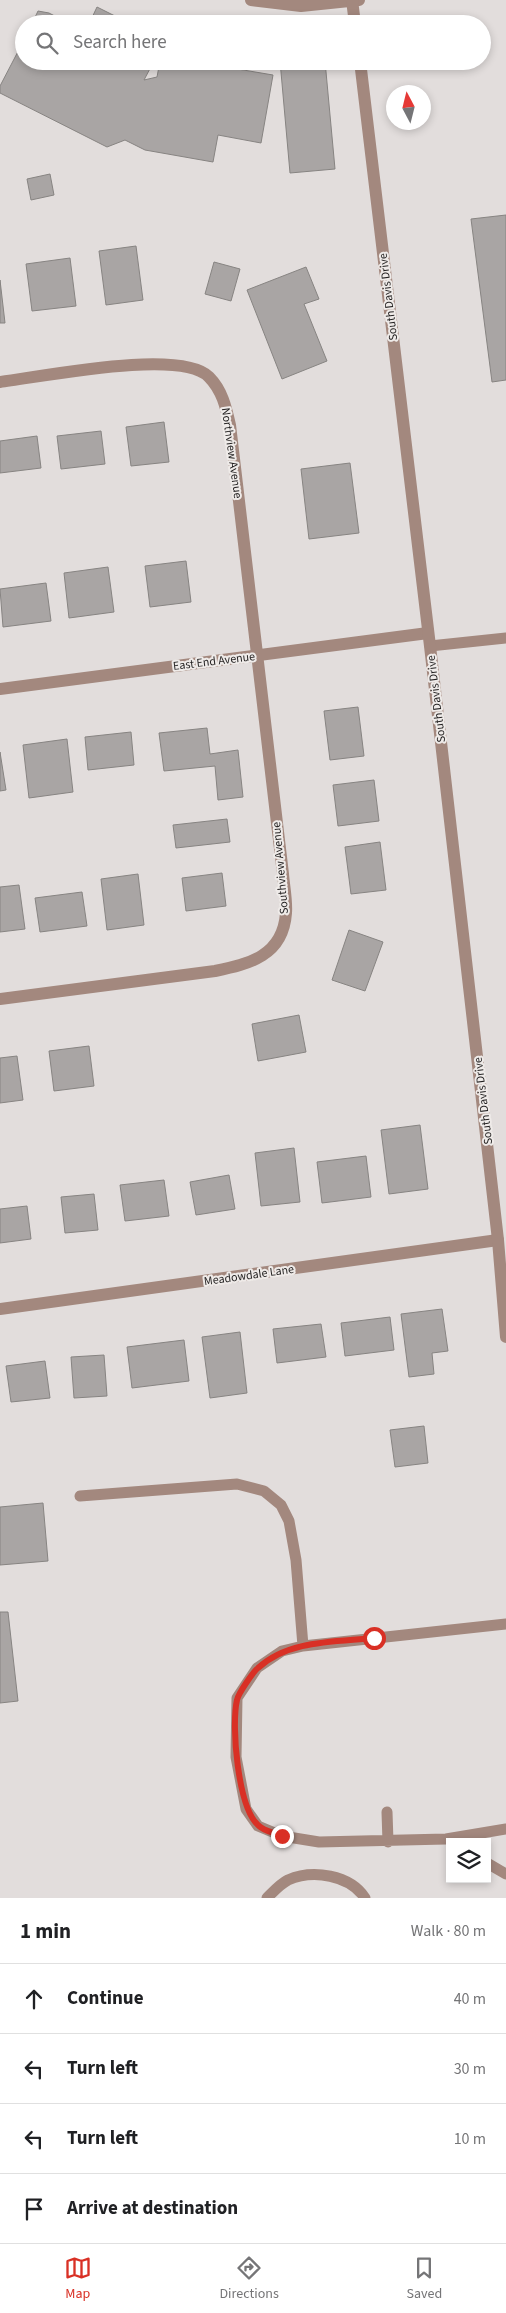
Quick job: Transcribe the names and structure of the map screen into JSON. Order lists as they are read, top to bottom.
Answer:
{
  "streets": {
    "street": [
      "South Davis Drive",
      "Northview Avenue",
      "East End Avenue",
      "Southview Avenue",
      "Meadowdale Lane"
    ]
  },
  "crossings": [
    ["South Davis Drive", "East End Avenue"],
    ["South Davis Drive", "Meadowdale Lane"],
    ["Northview Avenue", "East End Avenue"],
    ["Northview Avenue", "Southview Avenue"],
    ["East End Avenue", "Southview Avenue"]
  ],
  "north": "top",
  "page": {
    "search": "Search here",
    "heading": ["1 min", "Walk · 80 m"],
    "list": [
      ["Continue", "40 m"],
      ["Turn left", "30 m"],
      ["Turn left", "10 m"],
      "Arrive at destination"
    ],
    "nav": ["Map", "Directions", "Saved"]
  }
}
